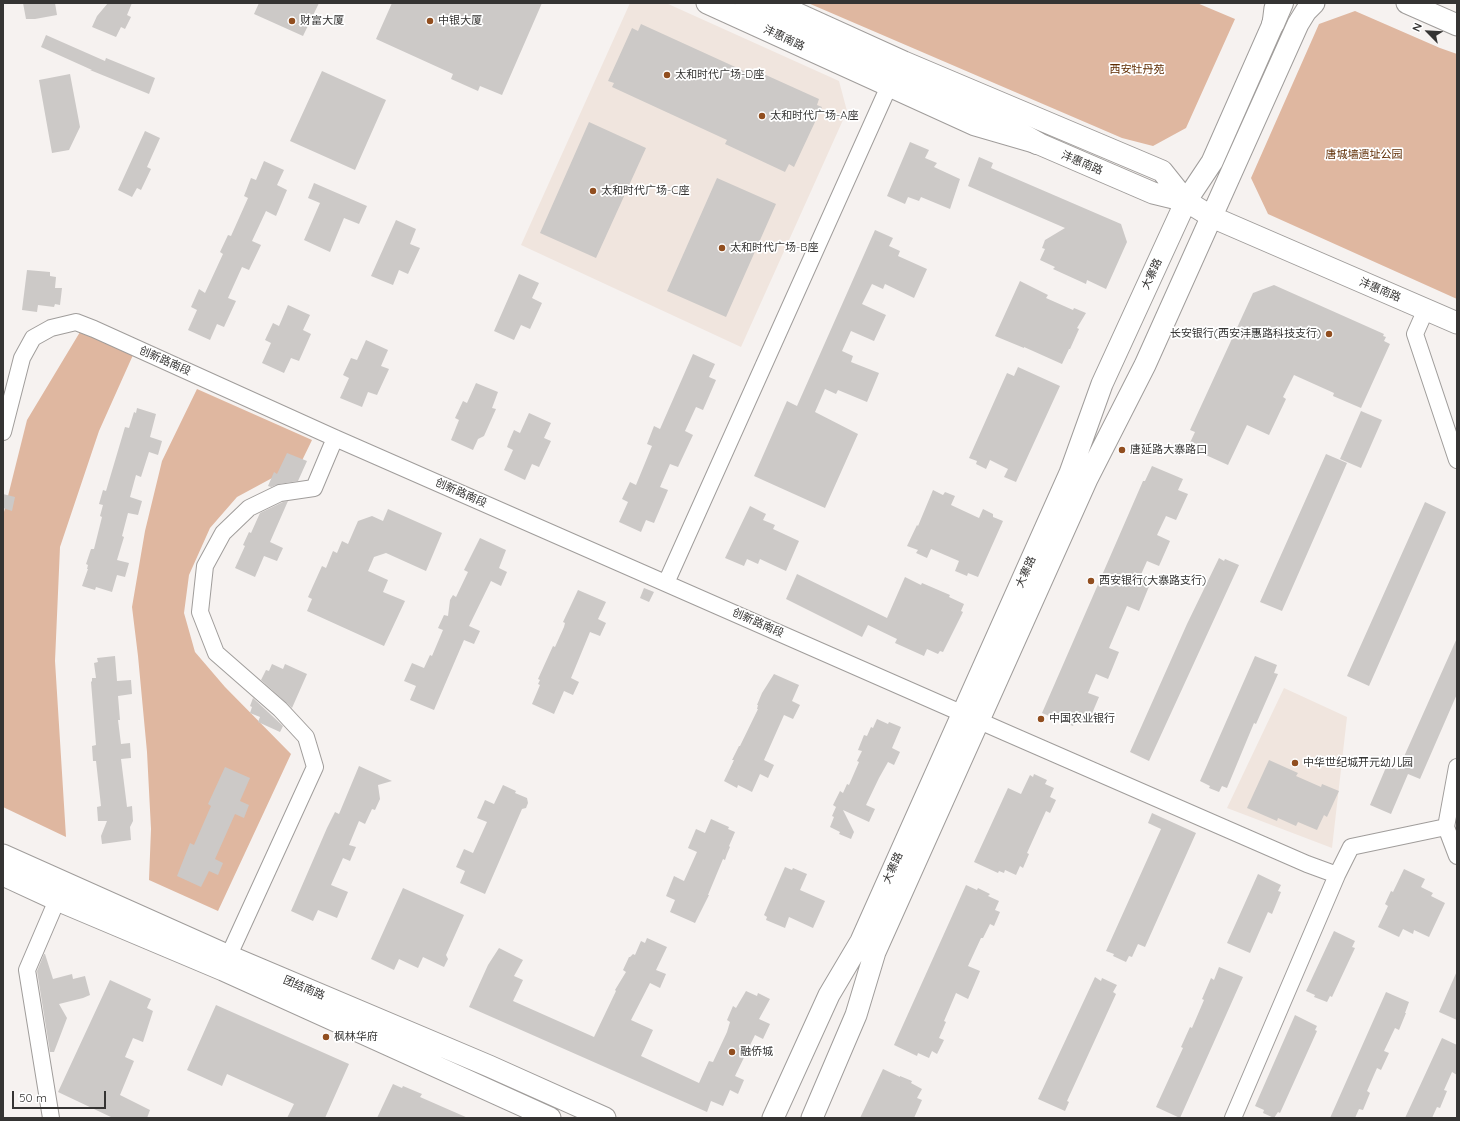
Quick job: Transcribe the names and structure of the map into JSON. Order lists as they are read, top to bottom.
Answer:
{
  "streets": {
    "main road": ["沣惠南路", "大寨路", "团结南路"],
    "street": ["创新路南段"]
  },
  "crossings": [
    ["沣惠南路", "大寨路"],
    ["大寨路", "创新路南段"]
  ],
  "parks": ["西安牡丹苑", "唐城墙遗址公园"],
  "places": [
    "财富大厦",
    "中银大厦",
    "太和时代广场-D座",
    "太和时代广场-A座",
    "太和时代广场-C座",
    "太和时代广场-B座",
    "长安银行(西安沣惠路科技支行)",
    "唐延路大寨路口",
    "西安银行(大寨路支行)",
    "中国农业银行",
    "中华世纪城开元幼儿园",
    "枫林华府",
    "融侨城"
  ],
  "scale_bar": "50 m",
  "north": "top left"
}
